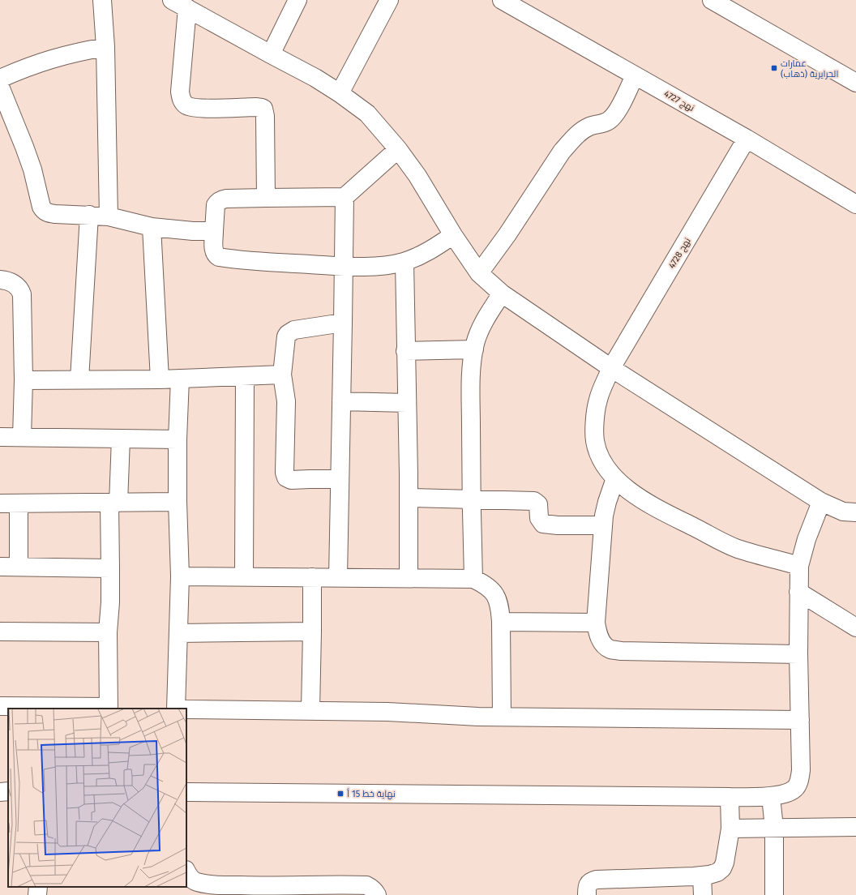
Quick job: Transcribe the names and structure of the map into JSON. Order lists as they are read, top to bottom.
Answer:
{
  "streets": {
    "street": ["نهج 4727", "نهج 4728"]
  },
  "crossings": [
    ["نهج 4727", "نهج 4728"]
  ],
  "places": {
    "transit": ["عمارات الحرايرية (ذهاب)", "نهاية خط 15 أ"]
  }
}
